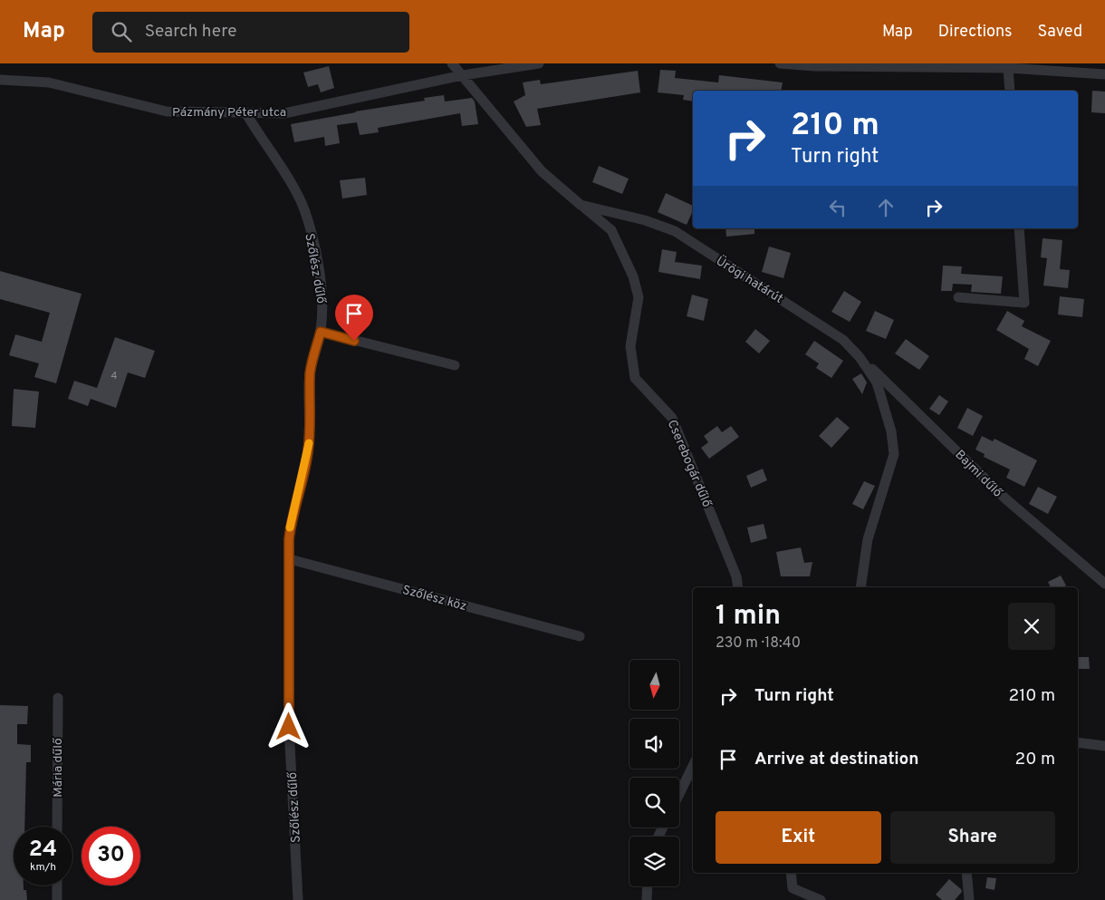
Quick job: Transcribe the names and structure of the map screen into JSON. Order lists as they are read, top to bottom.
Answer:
{
  "streets": {
    "street": [
      "Pázmány Péter utca",
      "Szőlész dűlő",
      "Ürögi határút",
      "Cserebogár dűlő",
      "Bajmi dűlő",
      "Szőlész köz",
      "Mária dűlő"
    ]
  },
  "crossings": [
    ["Pázmány Péter utca", "Szőlész dűlő"],
    ["Pázmány Péter utca", "Ürögi határút"],
    ["Szőlész dűlő", "Szőlész köz"],
    ["Ürögi határút", "Cserebogár dűlő"],
    ["Ürögi határút", "Bajmi dűlő"]
  ],
  "house_numbers": ["4"],
  "north": "bottom",
  "page": {
    "header": "Map",
    "search": "Search here",
    "nav": ["Map", "Directions", "Saved"],
    "turn": ["210 m", "Turn right"],
    "heading": ["1 min", "230 m · 18:40"],
    "list": [
      {
        "name": "Turn right",
        "value": "210 m"
      },
      {
        "name": "Arrive at destination",
        "value": "20 m"
      }
    ],
    "buttons": ["Exit", "Share"],
    "speed": "24 km/h",
    "limit": "30"
  }
}
